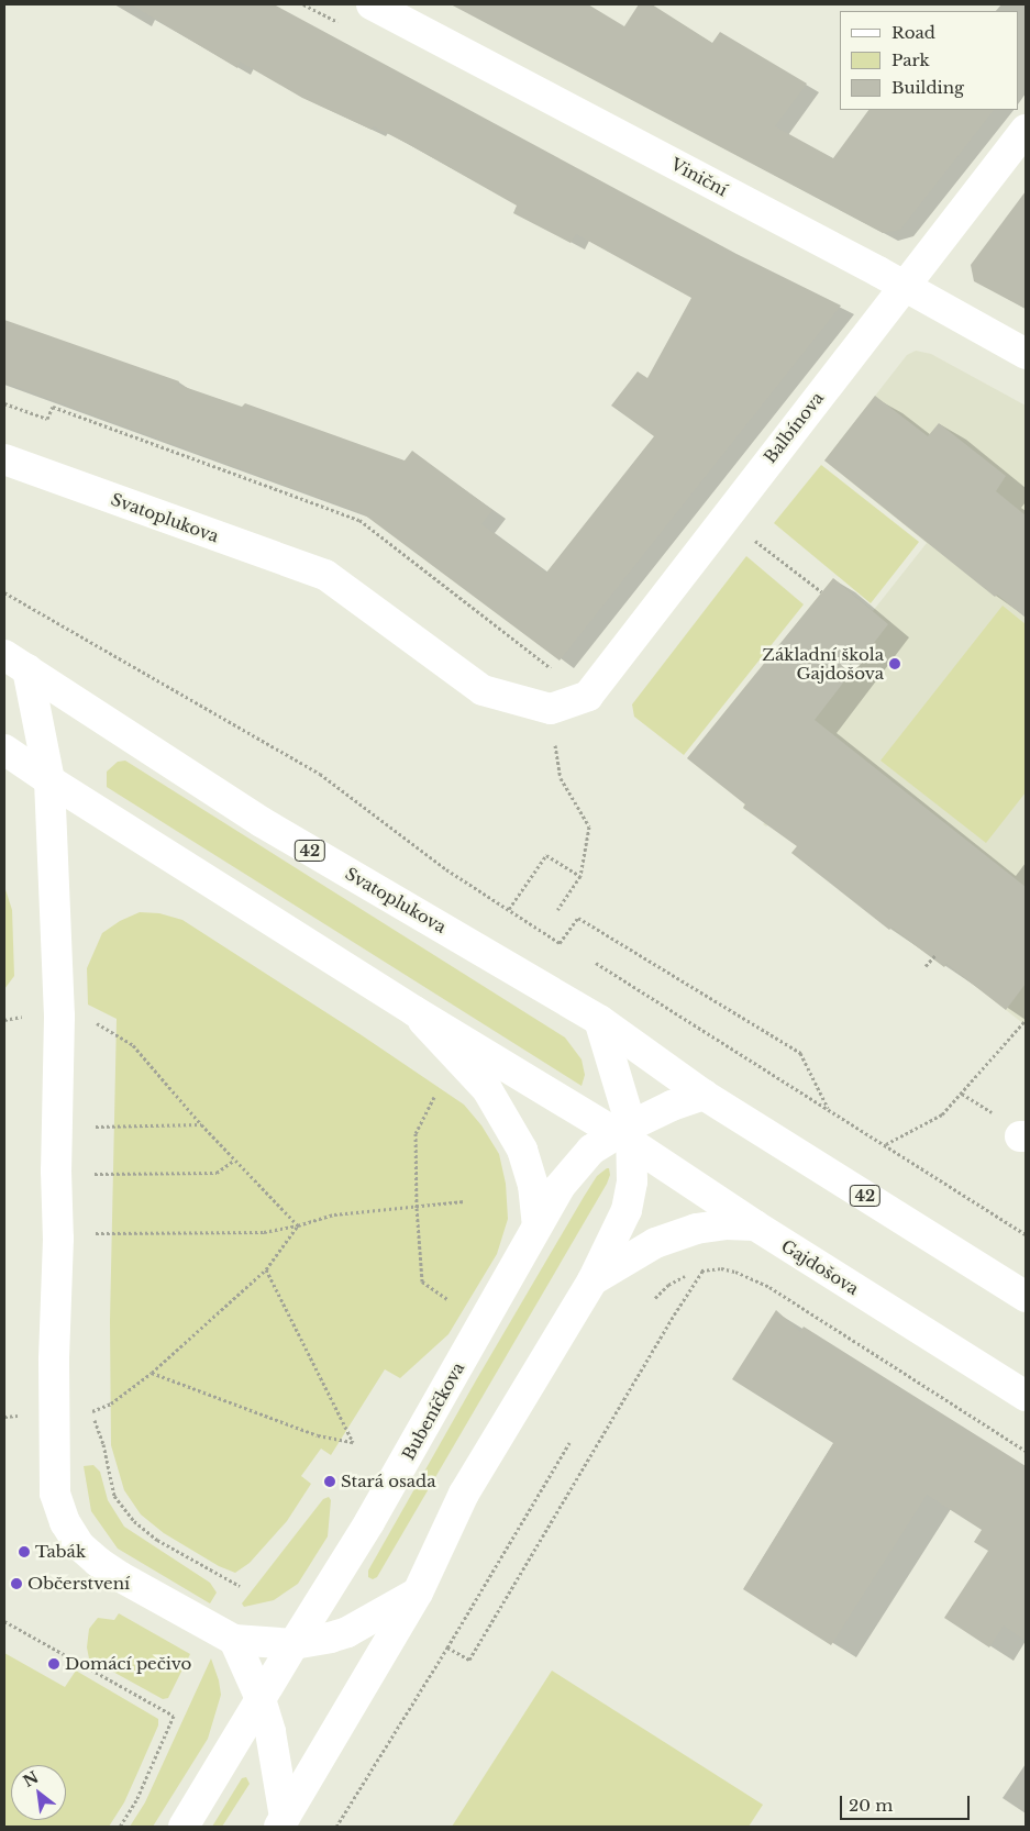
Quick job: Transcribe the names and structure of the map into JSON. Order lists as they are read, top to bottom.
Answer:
{
  "streets": {
    "street": [
      "Viniční",
      "Balbínova",
      "Svatoplukova",
      "42",
      "Gajdošova",
      "Bubeníčkova"
    ]
  },
  "crossings": [
    ["Viniční", "Balbínova"],
    ["Balbínova", "Svatoplukova"],
    ["Svatoplukova", "42"],
    ["Svatoplukova", "Bubeníčkova"],
    ["42", "Bubeníčkova"],
    ["Gajdošova", "Bubeníčkova"]
  ],
  "places": [
    "Základní škola Gajdošova",
    "Stará osada",
    "Tabák",
    "Občerstvení",
    "Domácí pečivo"
  ],
  "legend": ["Road", "Park", "Building"],
  "scale_bar": "20 m",
  "north": "top left"
}
